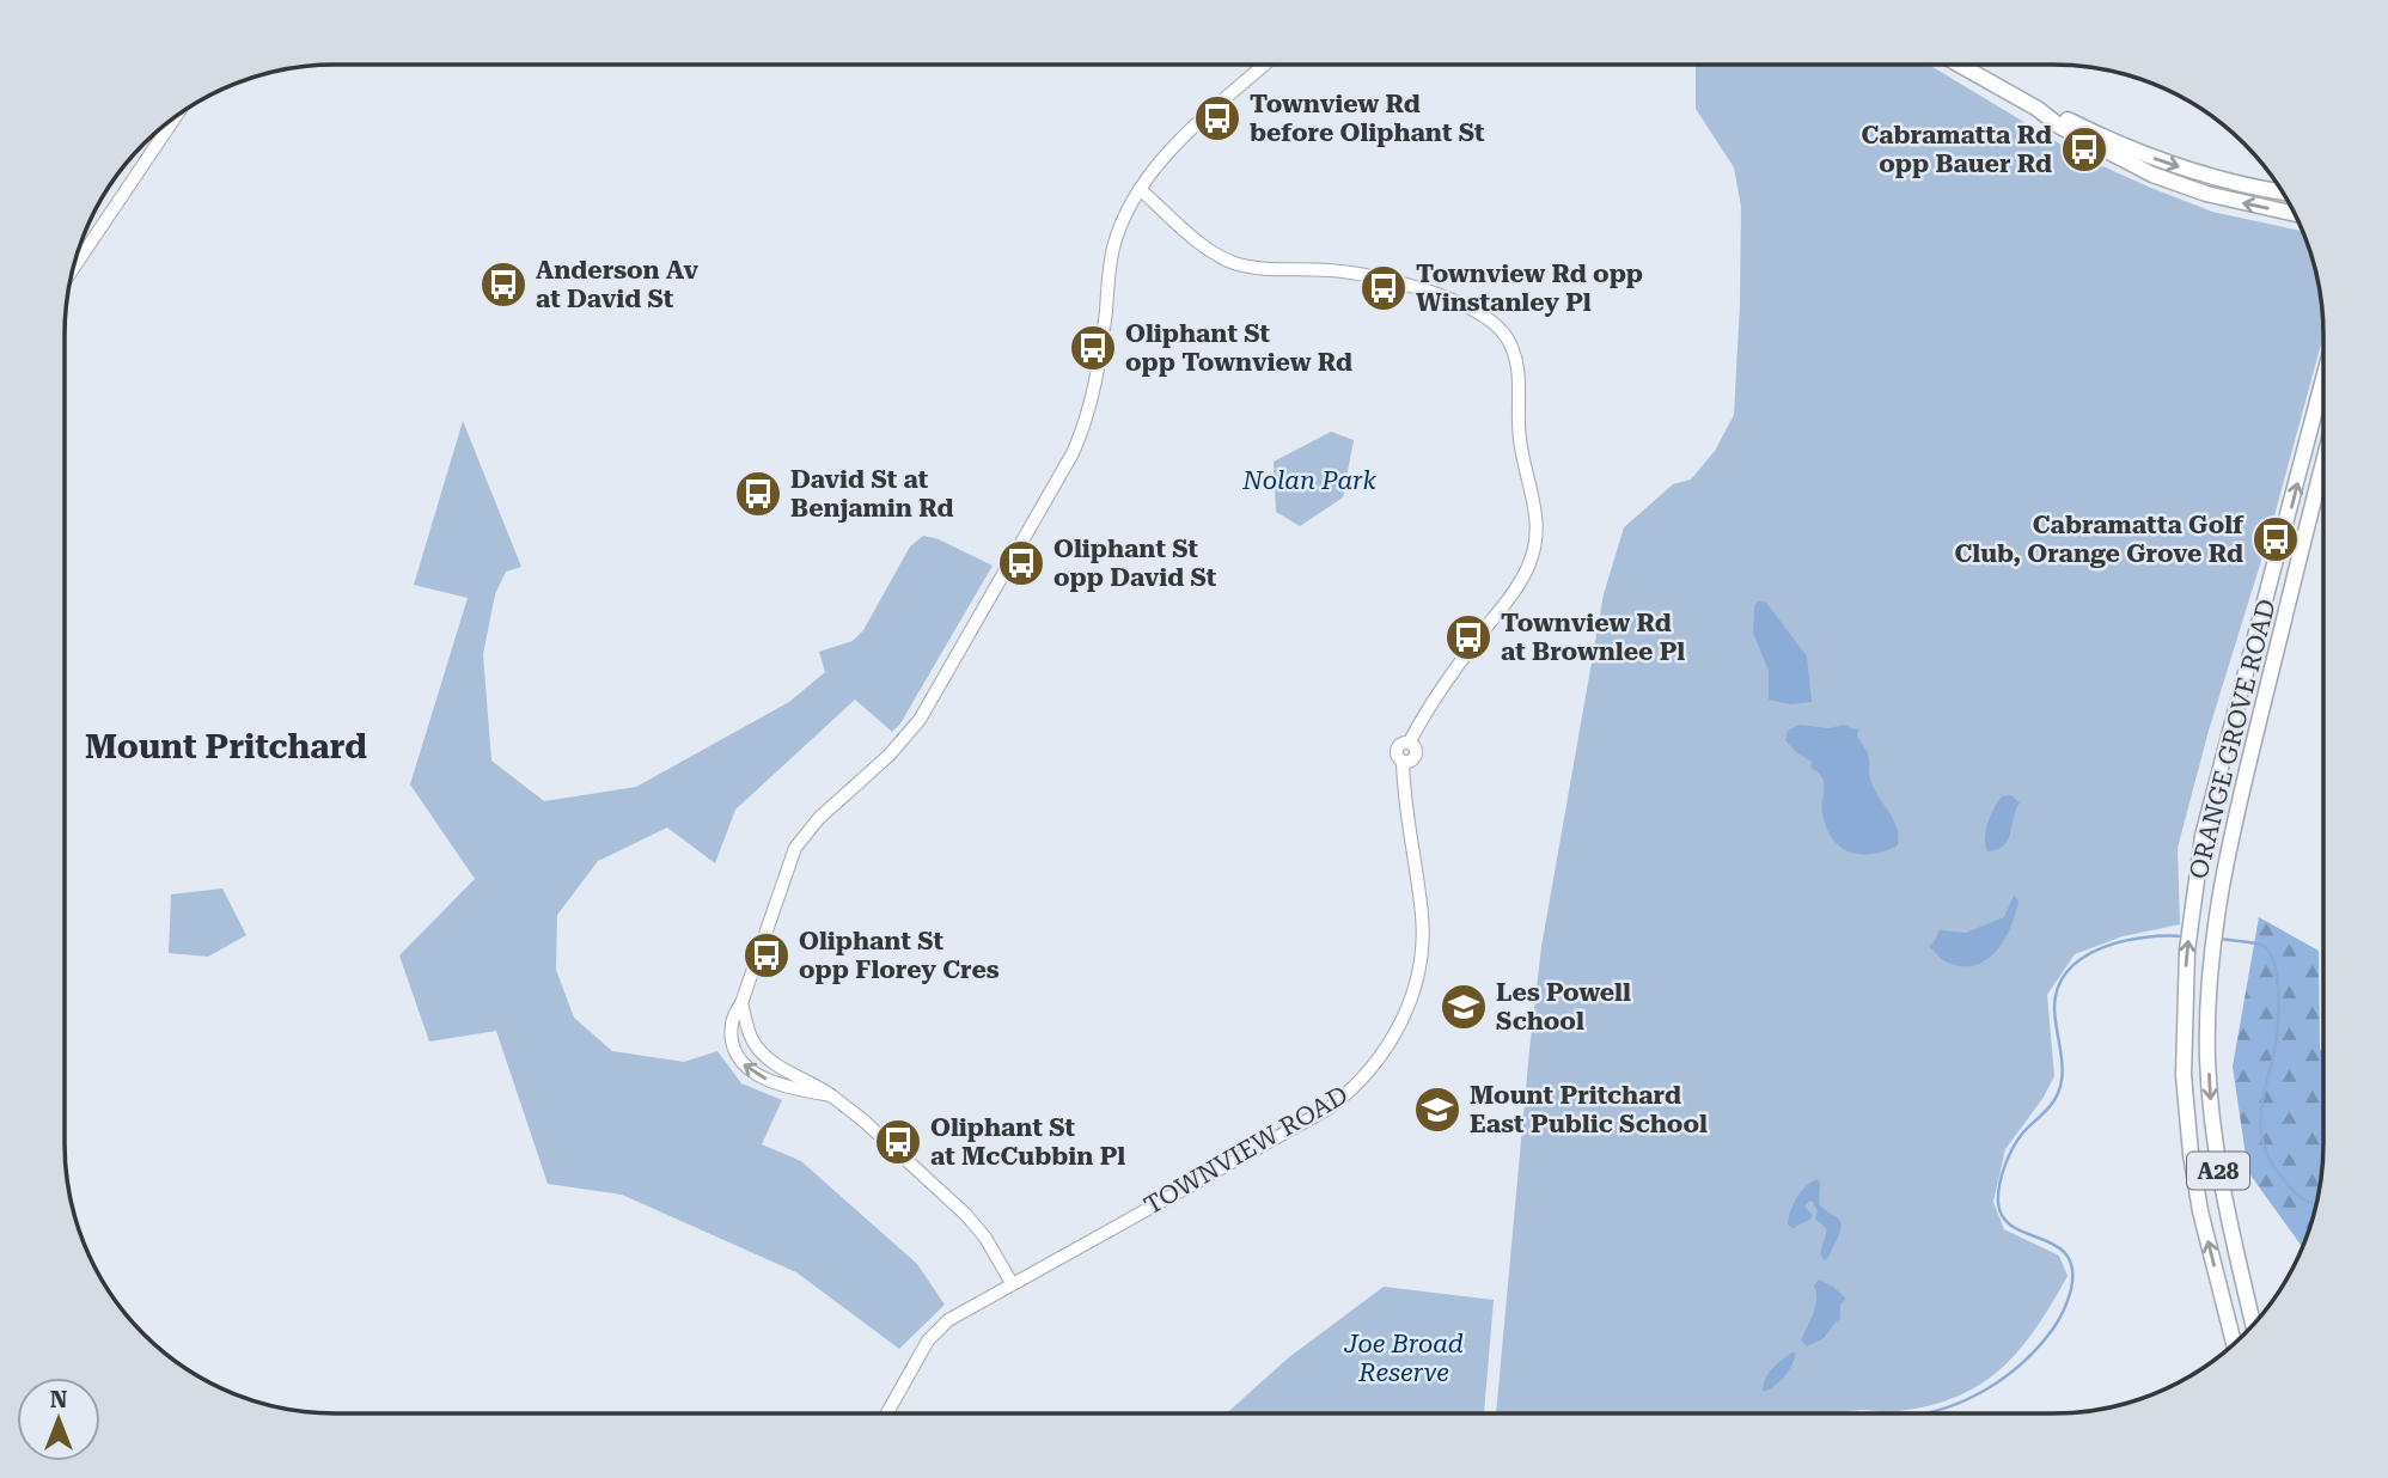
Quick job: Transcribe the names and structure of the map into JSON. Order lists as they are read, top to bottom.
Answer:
{
  "streets": {
    "main road": ["ORANGE GROVE ROAD", "A28"],
    "street": ["TOWNVIEW ROAD"]
  },
  "districts": ["Mount Pritchard"],
  "parks": ["Nolan Park", "Joe Broad Reserve"],
  "places": {
    "bus stop": [
      "Townview Rd before Oliphant St",
      "Cabramatta Rd opp Bauer Rd",
      "Anderson Av at David St",
      "Townview Rd opp Winstanley Pl",
      "Oliphant St opp Townview Rd",
      "David St at Benjamin Rd",
      "Cabramatta Golf Club, Orange Grove Rd",
      "Oliphant St opp David St",
      "Townview Rd at Brownlee Pl",
      "Oliphant St opp Florey Cres",
      "Oliphant St at McCubbin Pl"
    ],
    "school or university": ["Les Powell School", "Mount Pritchard East Public School"]
  },
  "north": "top"
}
